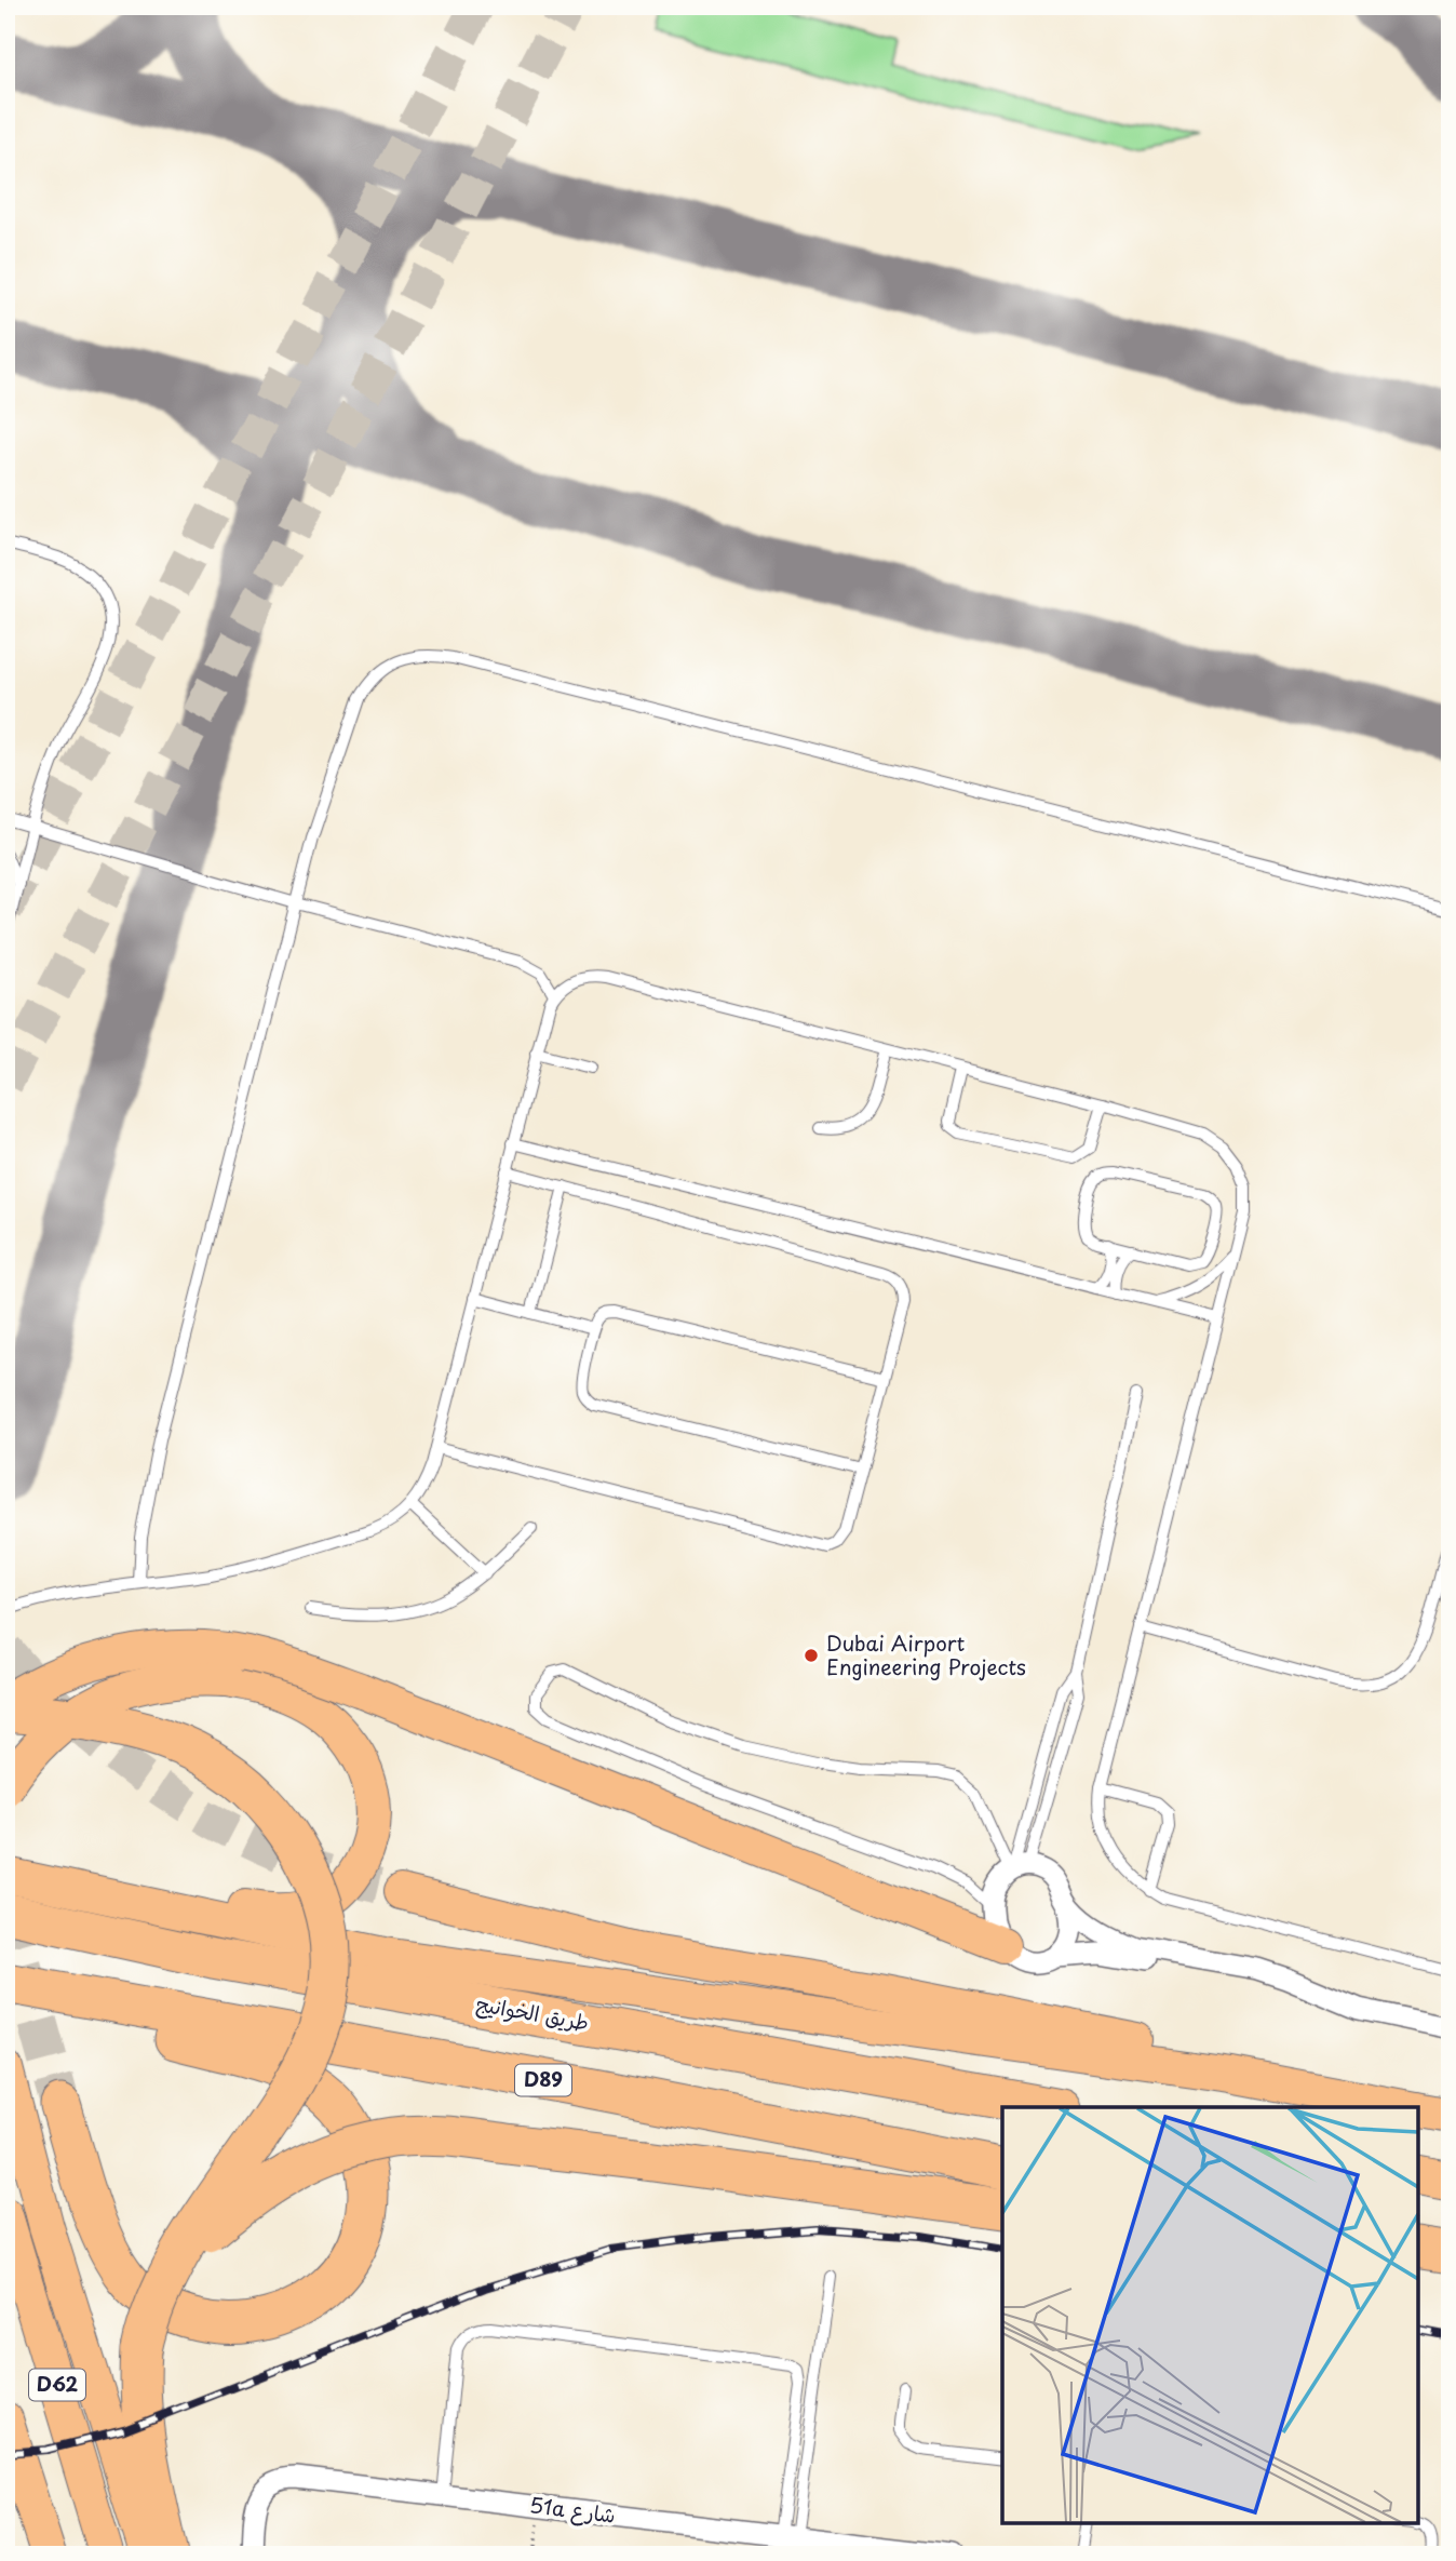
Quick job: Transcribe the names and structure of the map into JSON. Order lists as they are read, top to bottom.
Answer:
{
  "streets": {
    "highway": ["طريق الخوانيج", "D89"],
    "main road": ["D62"],
    "street": ["51a شارع"]
  },
  "places": ["Dubai Airport Engineering Projects"]
}
